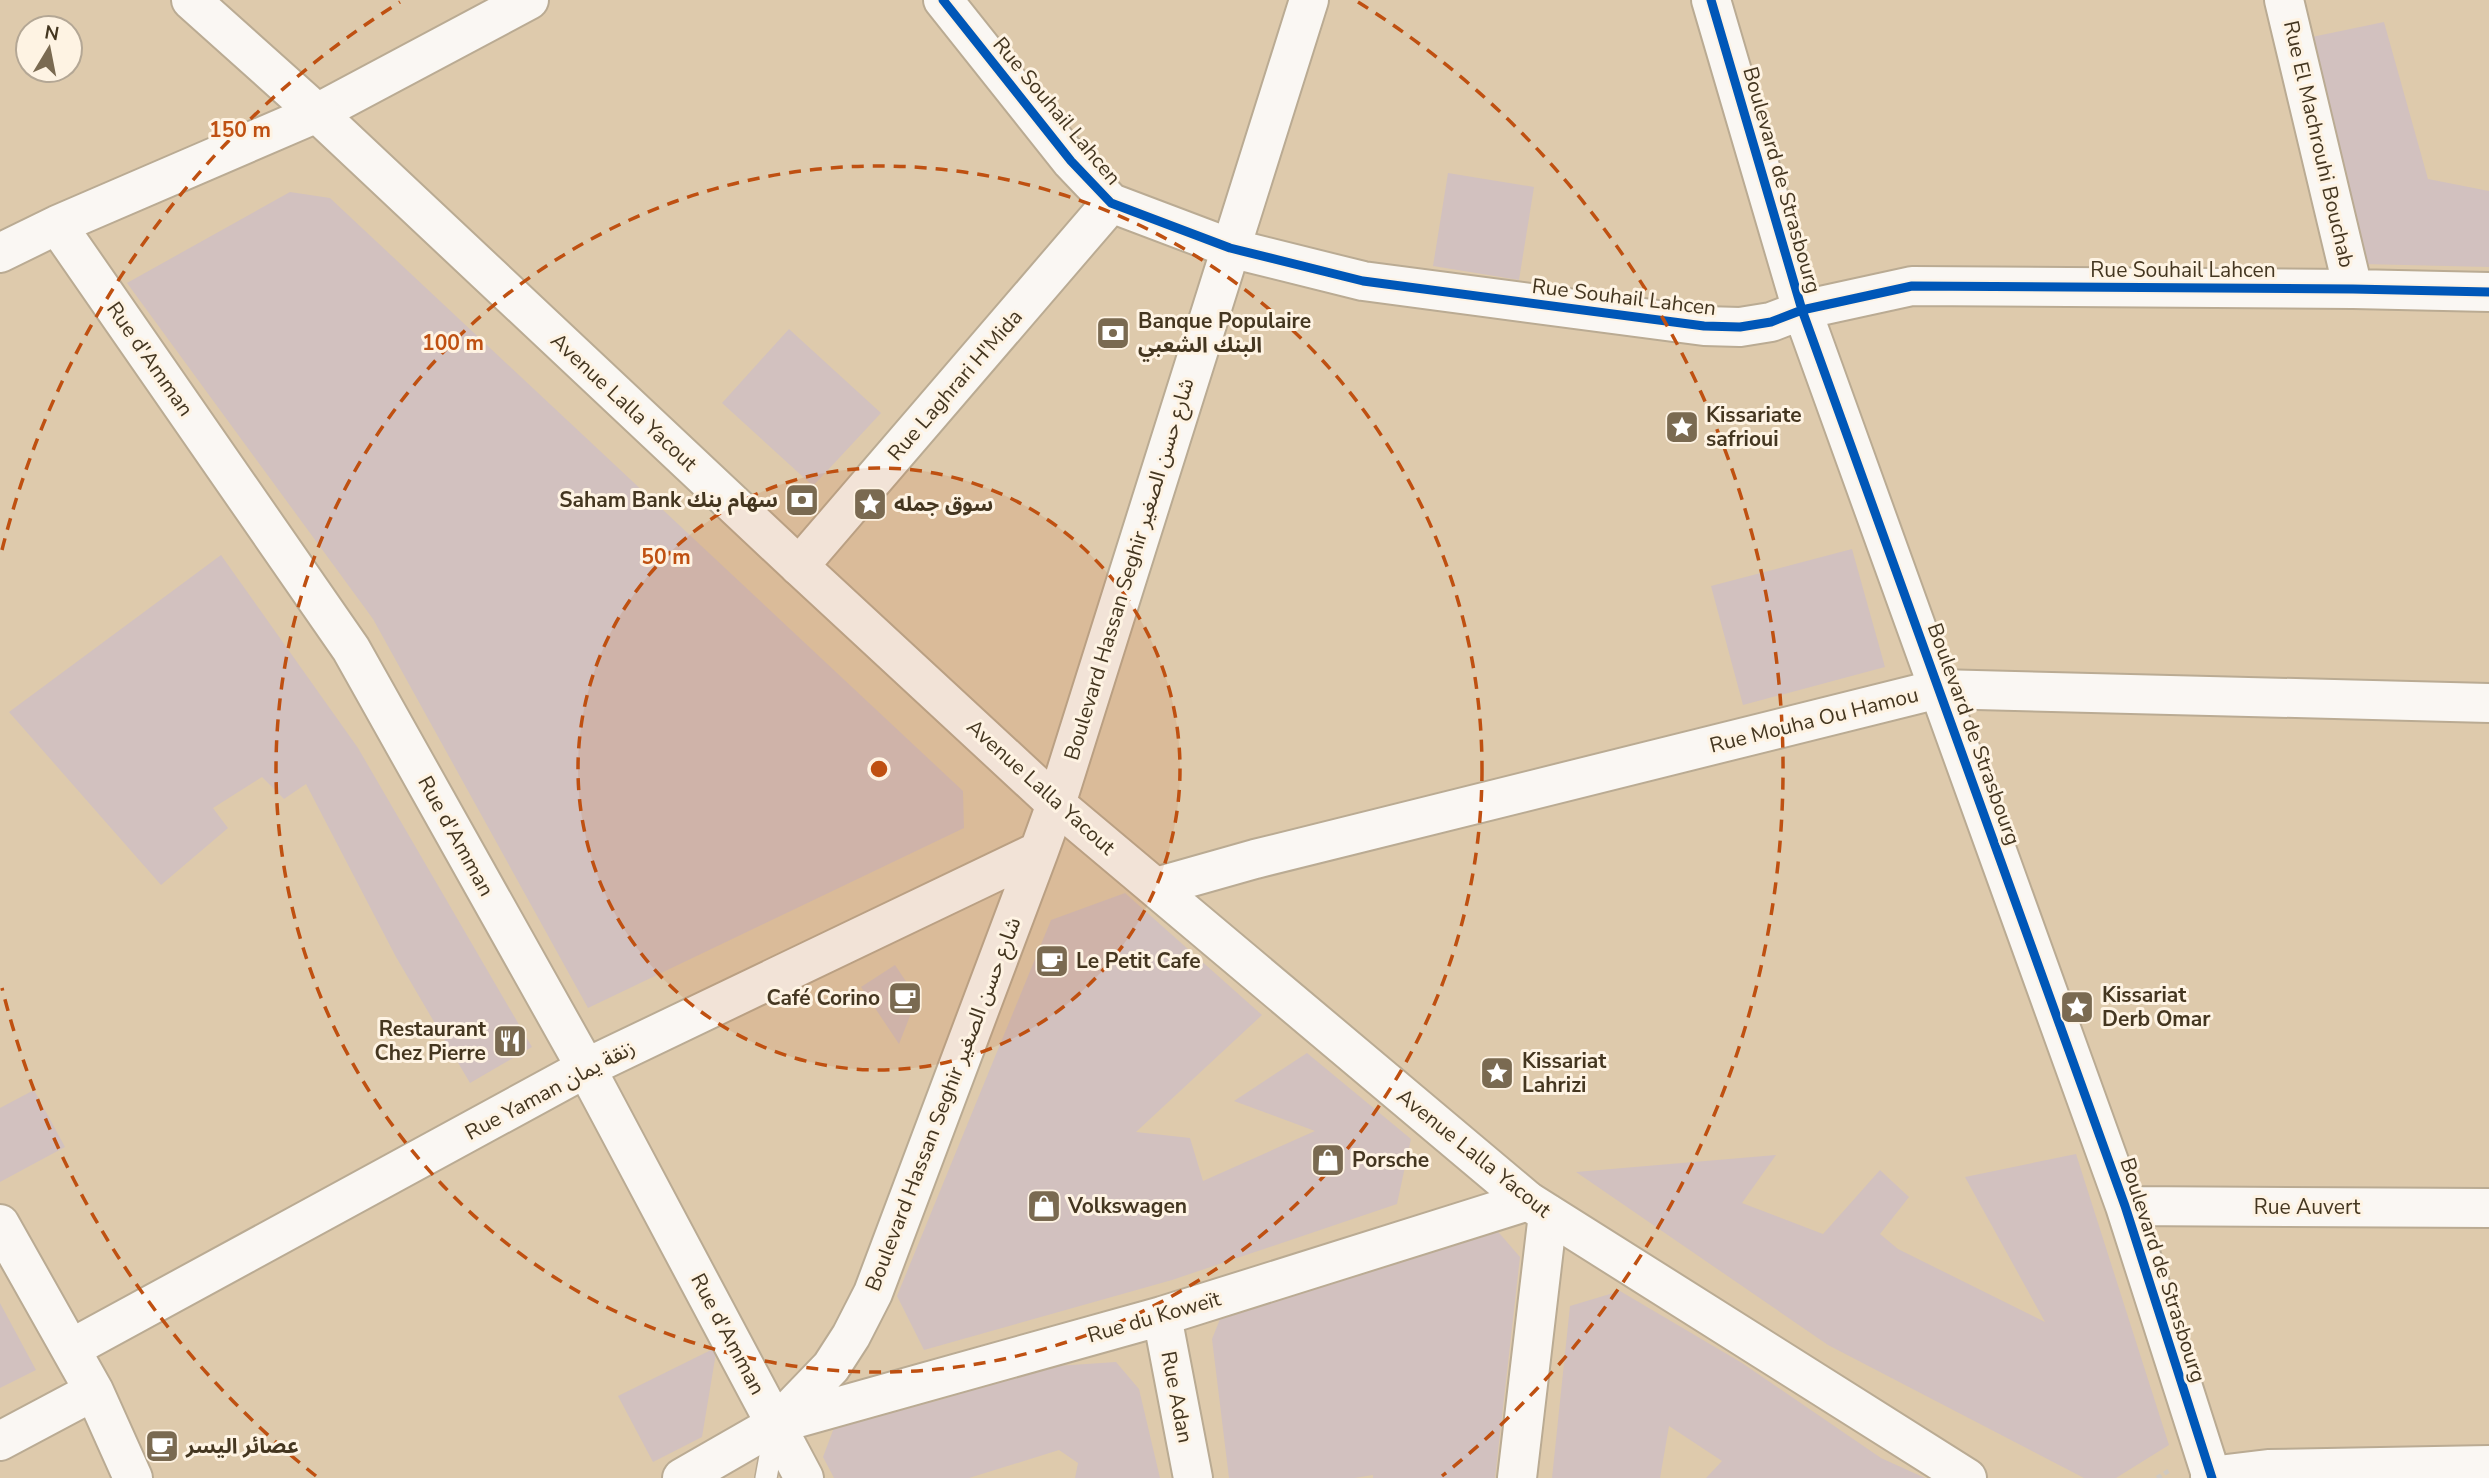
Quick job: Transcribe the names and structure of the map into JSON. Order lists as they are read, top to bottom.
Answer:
{
  "streets": {
    "street": [
      "Rue Souhail Lahcen",
      "Rue El Machrouhi Bouchab",
      "Boulevard de Strasbourg",
      "Rue d'Amman",
      "Rue Laghrari H'Mida",
      "Avenue Lalla Yacout",
      "Boulevard Hassan Seghir شارع حسن الصغير",
      "Rue Mouha Ou Hamou",
      "Rue Yaman زنقة يمان",
      "Rue Auvert",
      "Rue du Koweït",
      "Rue Adan"
    ]
  },
  "crossings": [
    ["Rue Souhail Lahcen", "Rue El Machrouhi Bouchab"],
    ["Rue Souhail Lahcen", "Boulevard de Strasbourg"],
    ["Rue Souhail Lahcen", "Rue Laghrari H'Mida"],
    ["Rue Souhail Lahcen", "Boulevard Hassan Seghir شارع حسن الصغير"],
    ["Boulevard de Strasbourg", "Rue Mouha Ou Hamou"],
    ["Boulevard de Strasbourg", "Rue Auvert"],
    ["Rue d'Amman", "Boulevard Hassan Seghir شارع حسن الصغير"],
    ["Rue d'Amman", "Rue Yaman زنقة يمان"],
    ["Rue d'Amman", "Rue du Koweït"],
    ["Rue Laghrari H'Mida", "Avenue Lalla Yacout"],
    ["Avenue Lalla Yacout", "Boulevard Hassan Seghir شارع حسن الصغير"],
    ["Avenue Lalla Yacout", "Rue Mouha Ou Hamou"],
    ["Avenue Lalla Yacout", "Rue du Koweït"],
    ["Boulevard Hassan Seghir شارع حسن الصغير", "Rue Yaman زنقة يمان"],
    ["Boulevard Hassan Seghir شارع حسن الصغير", "Rue du Koweït"],
    ["Rue du Koweït", "Rue Adan"]
  ],
  "places": {
    "bank": ["Banque Populaire البنك الشعبي", "Saham Bank سهام بنك"],
    "place": [
      "Kissariate safrioui",
      "سوق جمله",
      "Kissariat Derb Omar",
      "Kissariat Lahrizi"
    ],
    "cafe": ["Le Petit Cafe", "Café Corino", "عصائر اليسر"],
    "restaurant": ["Restaurant Chez Pierre"],
    "shop": ["Porsche", "Volkswagen"]
  },
  "north": "top",
  "rings": ["150 m", "100 m", "50 m"]
}
